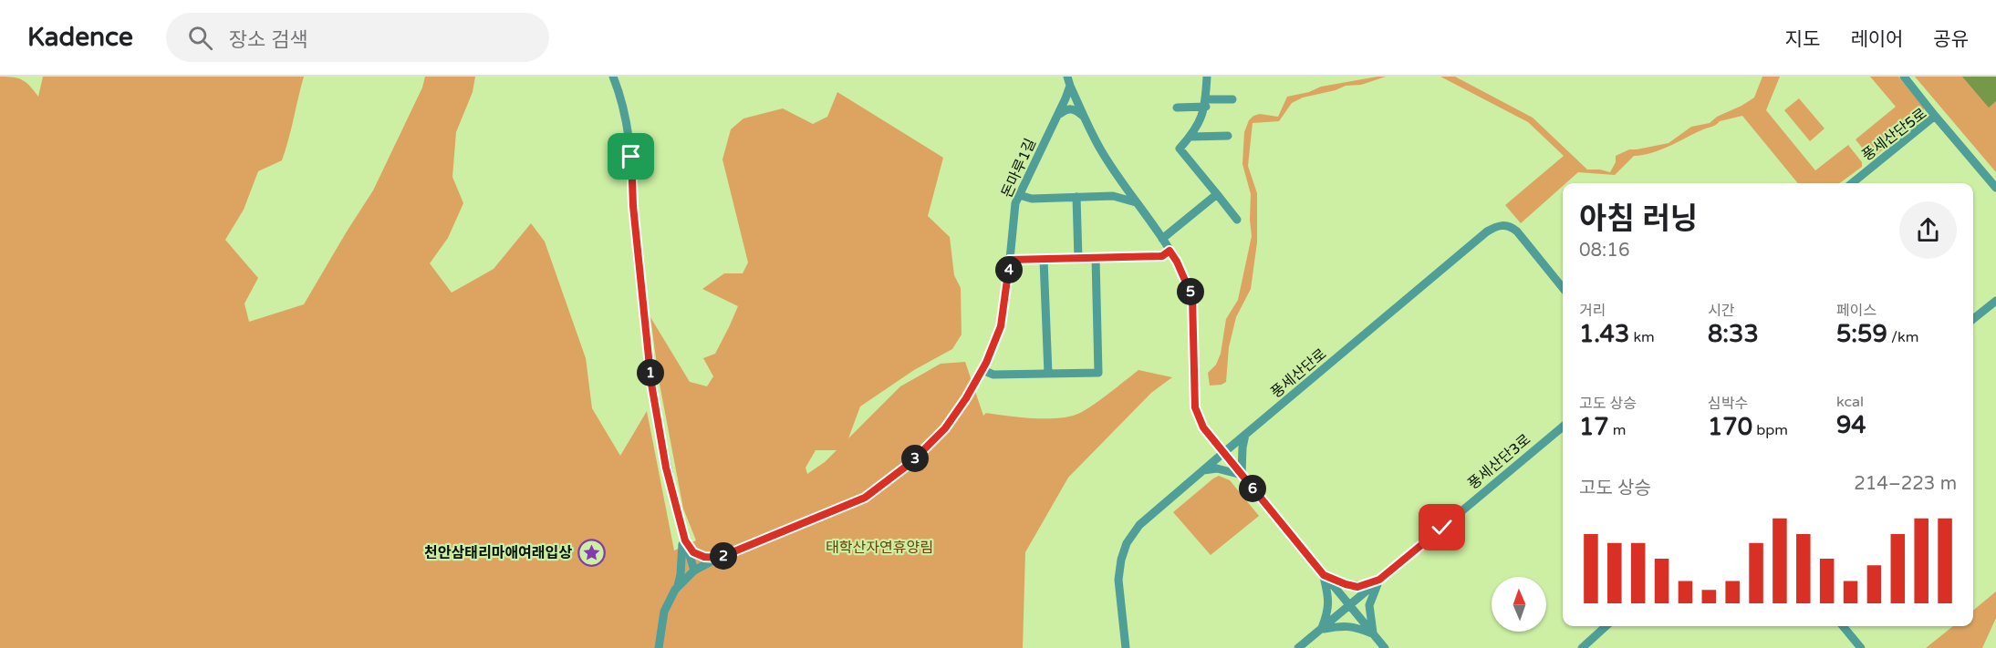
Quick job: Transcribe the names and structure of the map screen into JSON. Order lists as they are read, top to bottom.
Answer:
{
  "streets": {
    "street": [
      "풍세산단5로",
      "돈마루1길",
      "풍세산단로",
      "풍세산단3로"
    ]
  },
  "parks": ["태학산자연휴양림"],
  "places": {
    "place": ["천안삼태리마애여래입상"]
  },
  "north": "top",
  "page": {
    "header": "Kadence",
    "search": "장소 검색",
    "nav": ["지도", "레이어", "공유"],
    "heading": ["아침 러닝", "08:16"],
    "pins": [
      "4",
      "5",
      "1",
      "3",
      "6",
      "2"
    ],
    "stats": [
      ["거리", "1.43 km"],
      ["시간", "8:33"],
      ["페이스", "5:59 /km"],
      ["고도 상승", "17 m"],
      ["심박수", "170 bpm"],
      ["kcal", "94"]
    ],
    "chart": ["고도 상승", "214–223 m"]
  }
}
